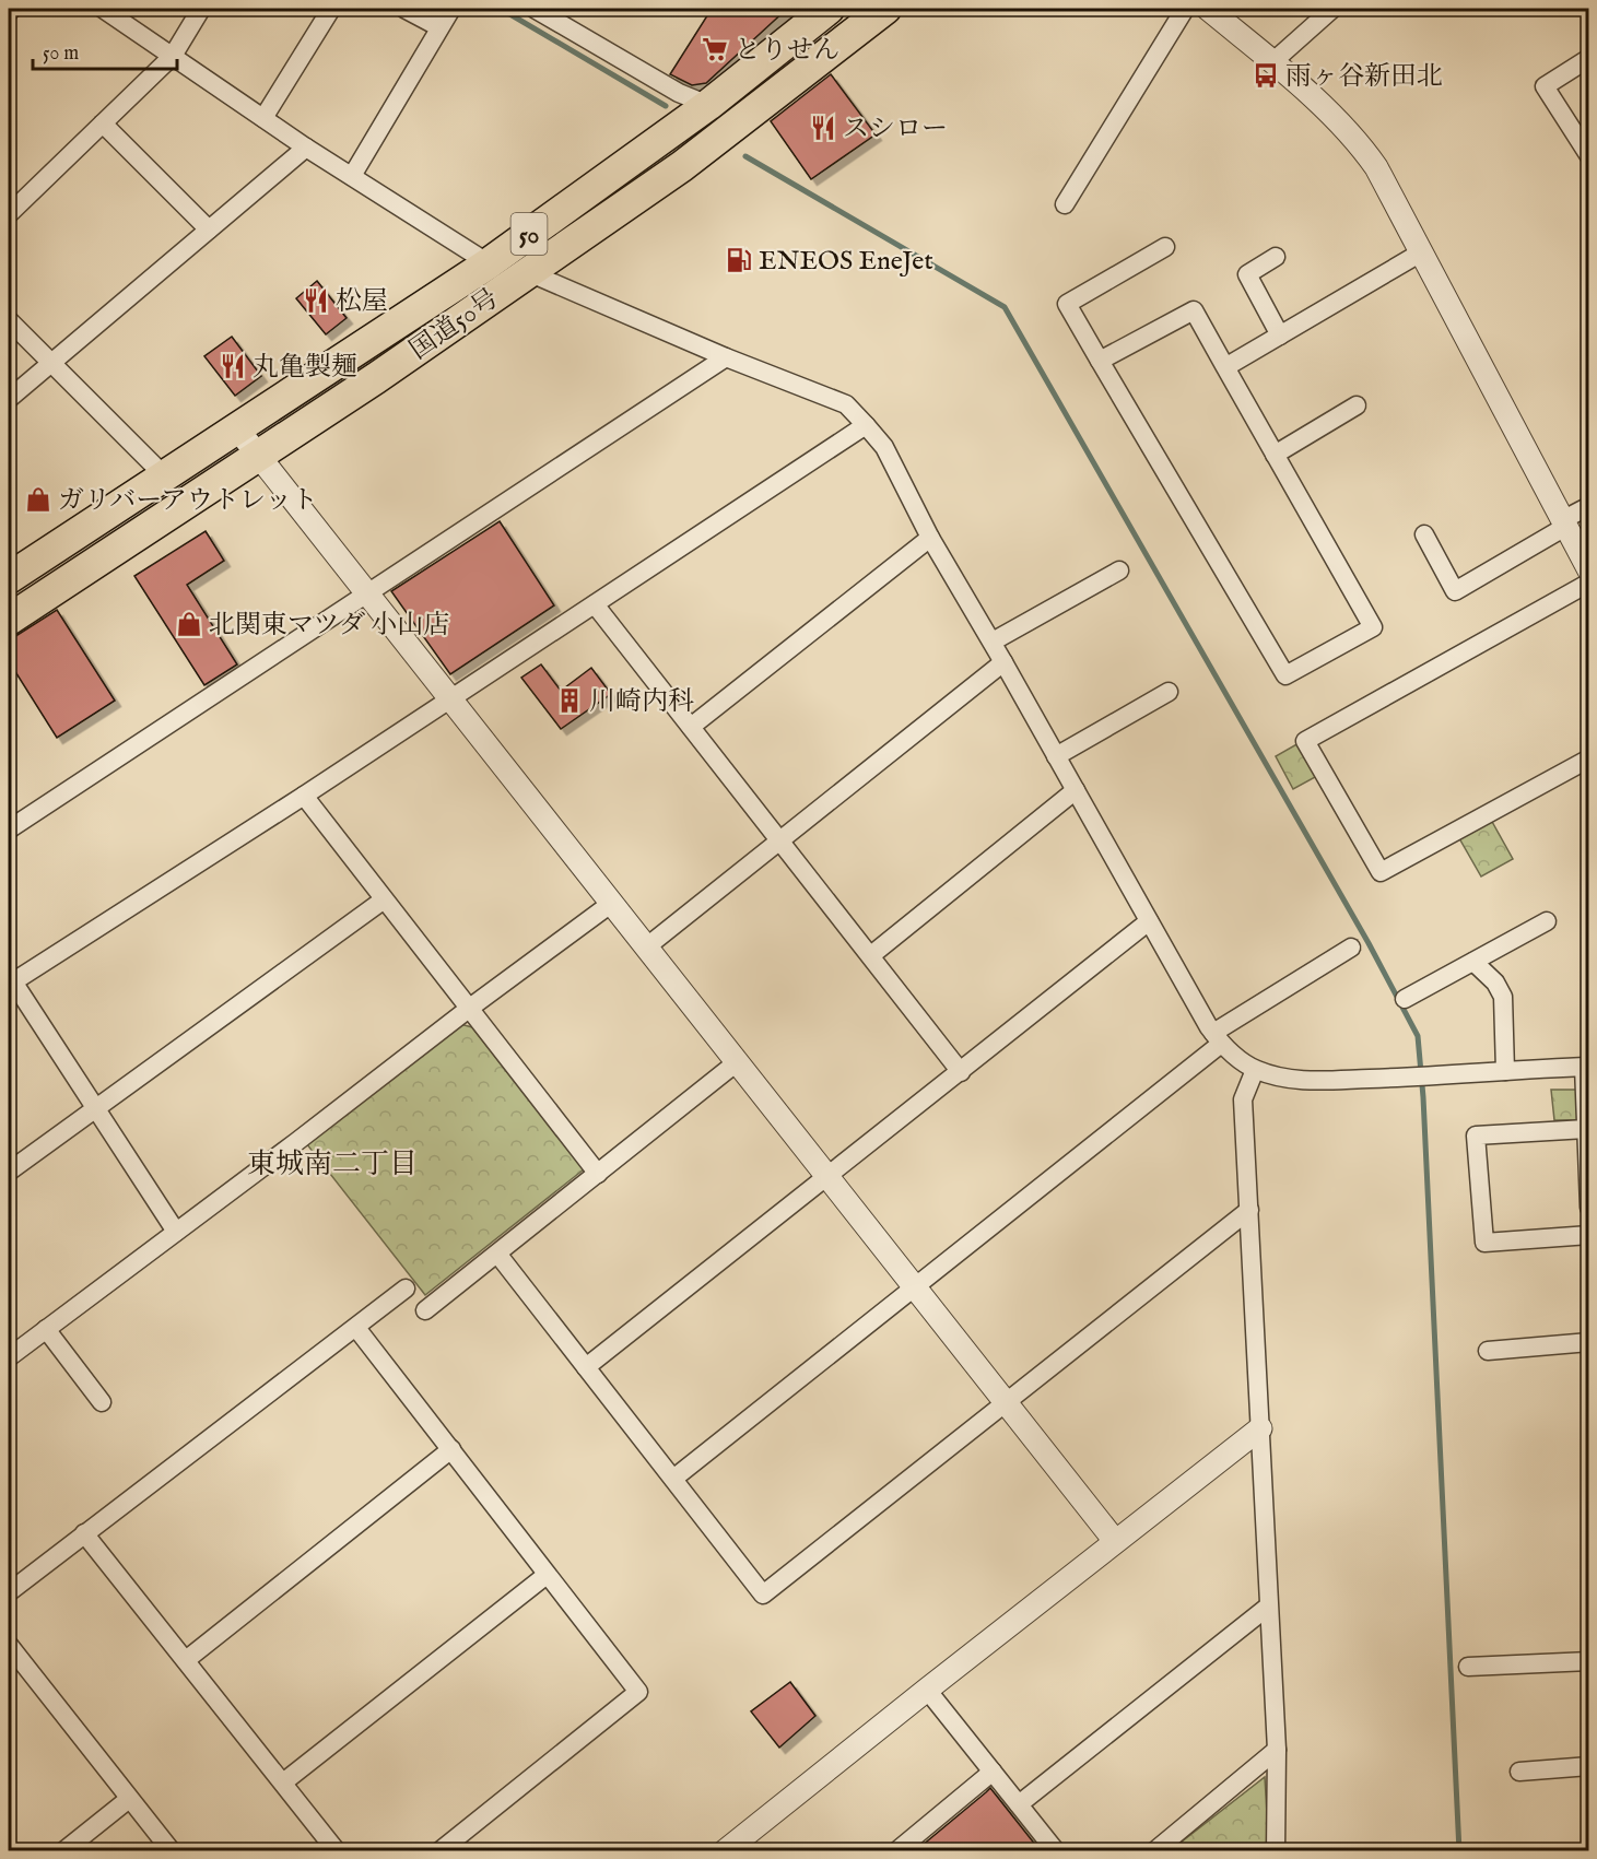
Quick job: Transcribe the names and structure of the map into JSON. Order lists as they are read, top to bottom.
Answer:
{
  "streets": {
    "highway": ["50", "国道50号"]
  },
  "districts": ["東城南二丁目"],
  "places": {
    "supermarket": ["とりせん"],
    "bus stop": ["雨ヶ谷新田北"],
    "restaurant": ["スシロー", "松屋", "丸亀製麺"],
    "fuel station": ["ENEOS EneJet"],
    "shop": ["ガリバーアウトレット", "北関東マツダ 小山店"],
    "building": ["川崎内科"]
  },
  "scale_bar": "50 m"
}
